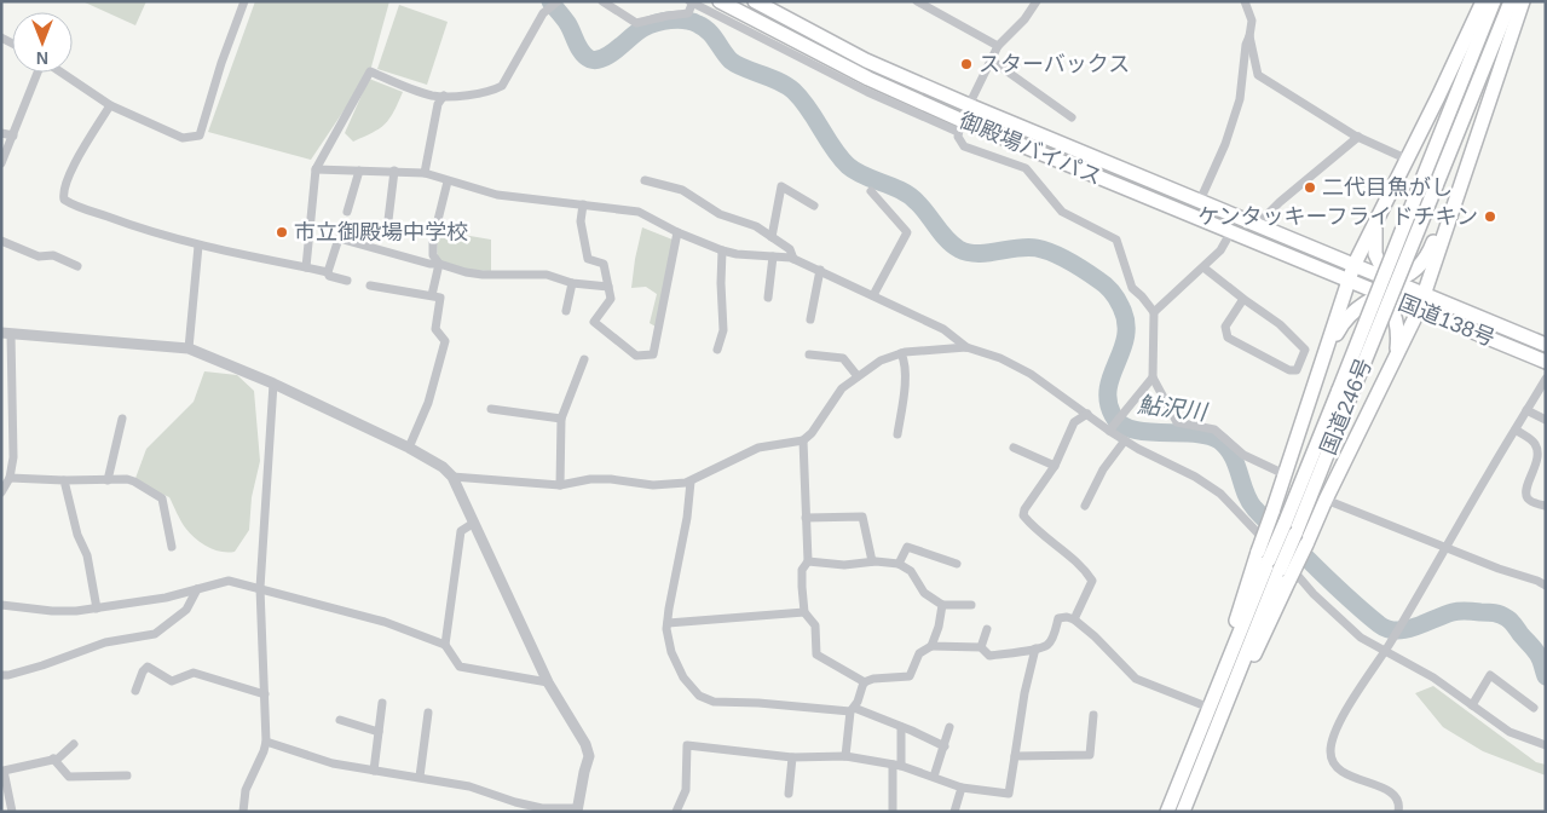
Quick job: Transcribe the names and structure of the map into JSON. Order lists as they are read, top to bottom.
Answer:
{
  "streets": {
    "highway": ["御殿場バイパス", "国道138号", "国道246号"]
  },
  "water": ["鮎沢川"],
  "places": [
    "スターバックス",
    "二代目魚がし",
    "ケンタッキーフライドチキン",
    "市立御殿場中学校"
  ],
  "north": "bottom"
}
